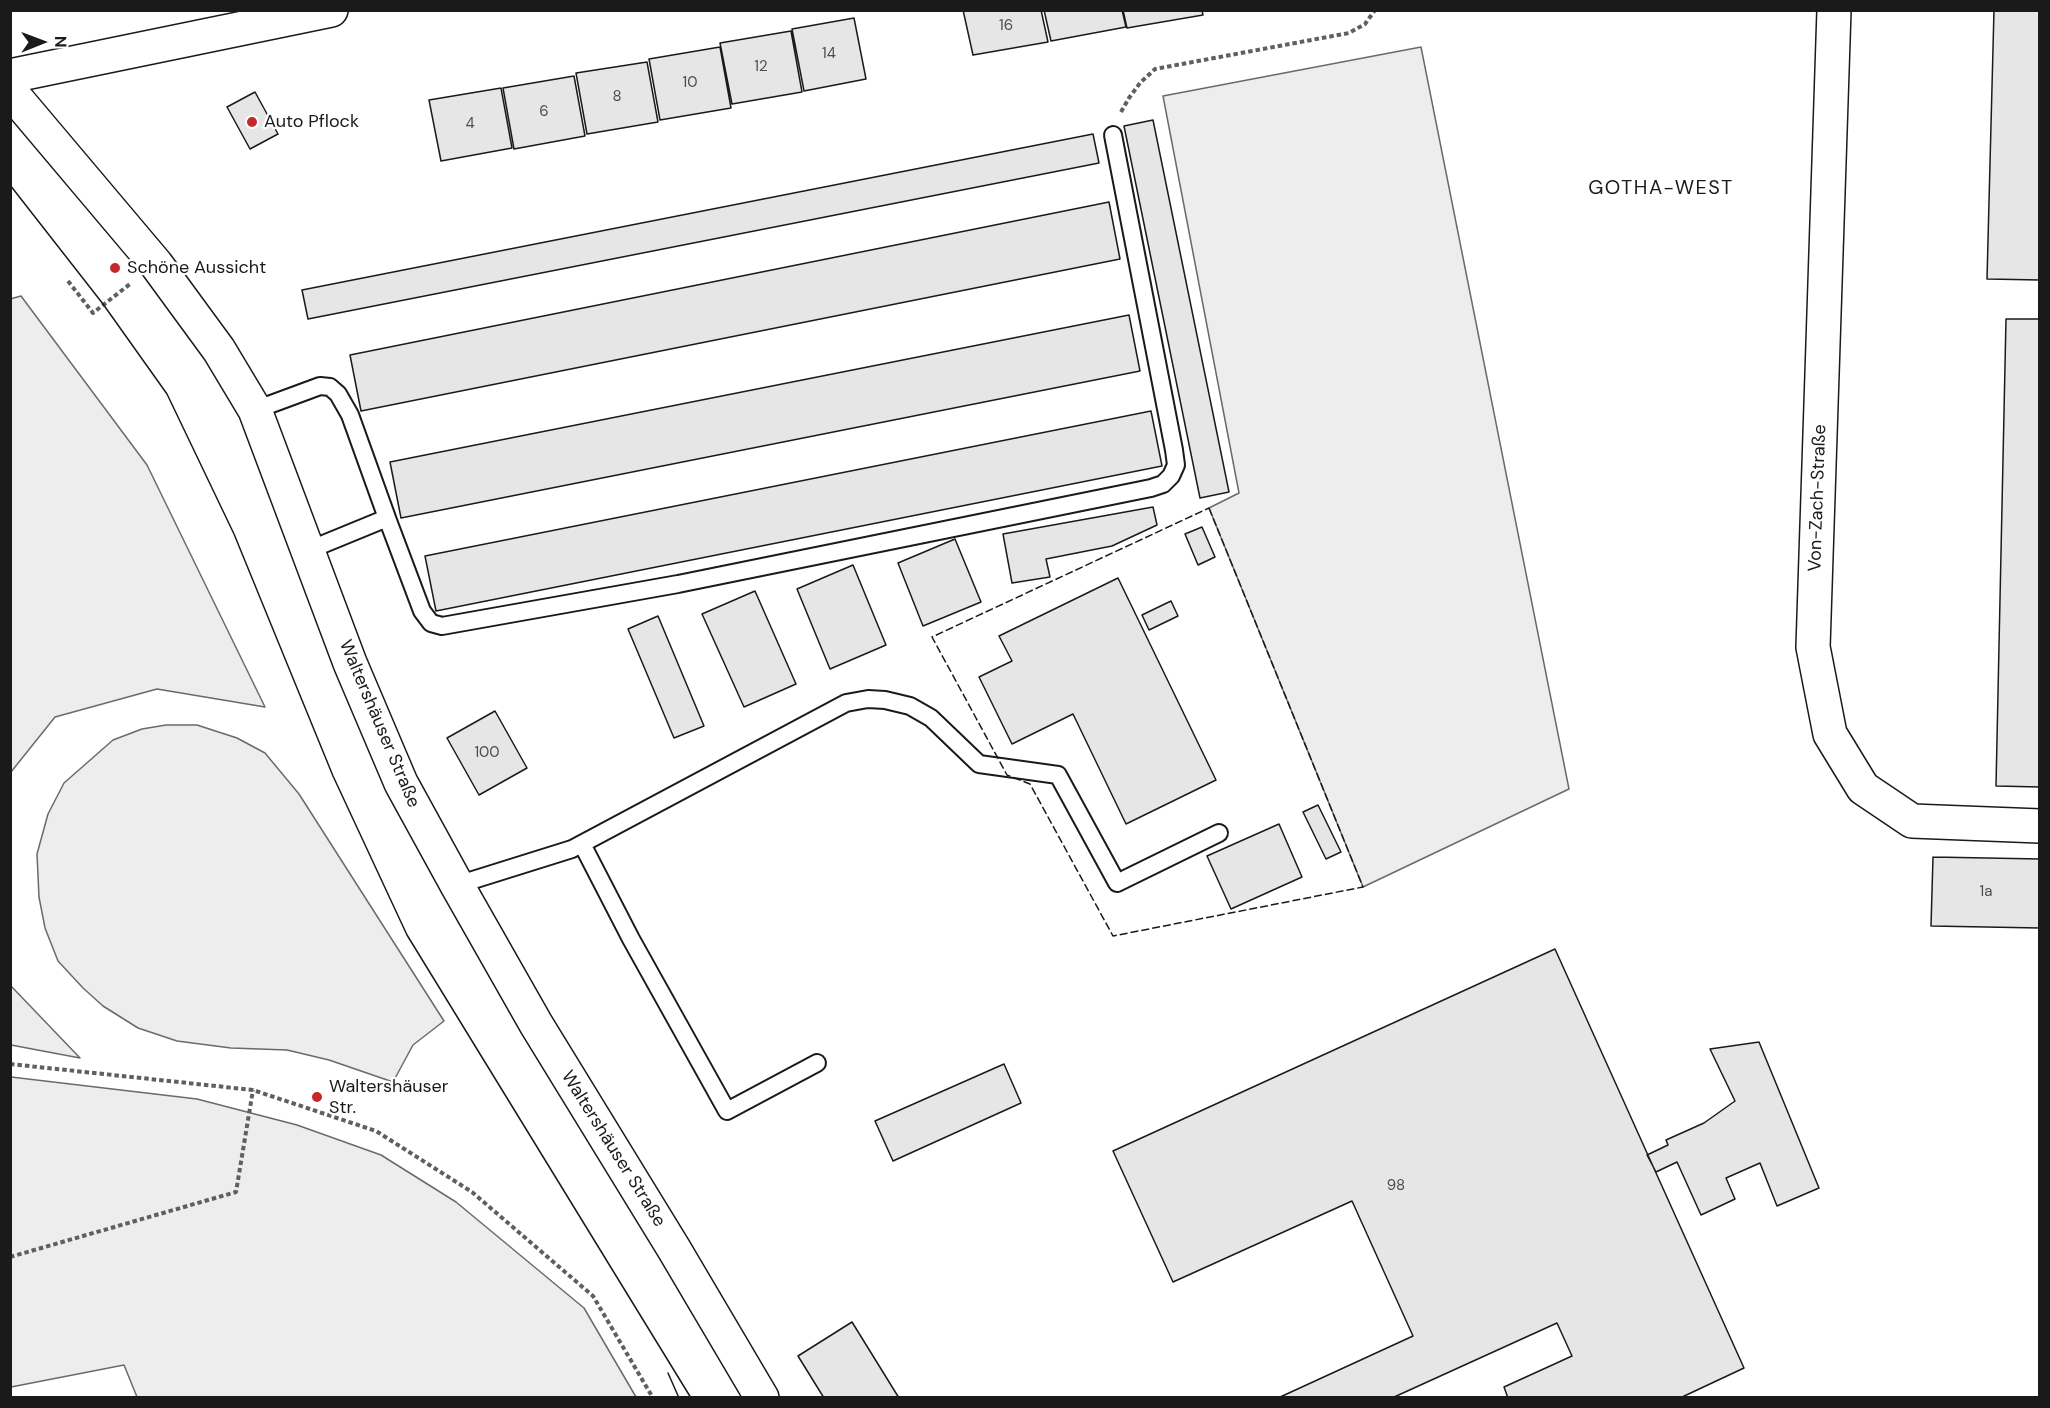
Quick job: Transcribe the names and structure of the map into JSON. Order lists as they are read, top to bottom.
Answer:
{
  "streets": {
    "main road": ["Von-Zach-Straße", "Waltershäuser Straße"]
  },
  "districts": ["GOTHA-WEST"],
  "places": ["Auto Pflock", "Schöne Aussicht", "Waltershäuser Str."],
  "house_numbers": [
    "16",
    "14",
    "12",
    "10",
    "8",
    "6",
    "4",
    "100",
    "1a",
    "98"
  ],
  "north": "right"
}
